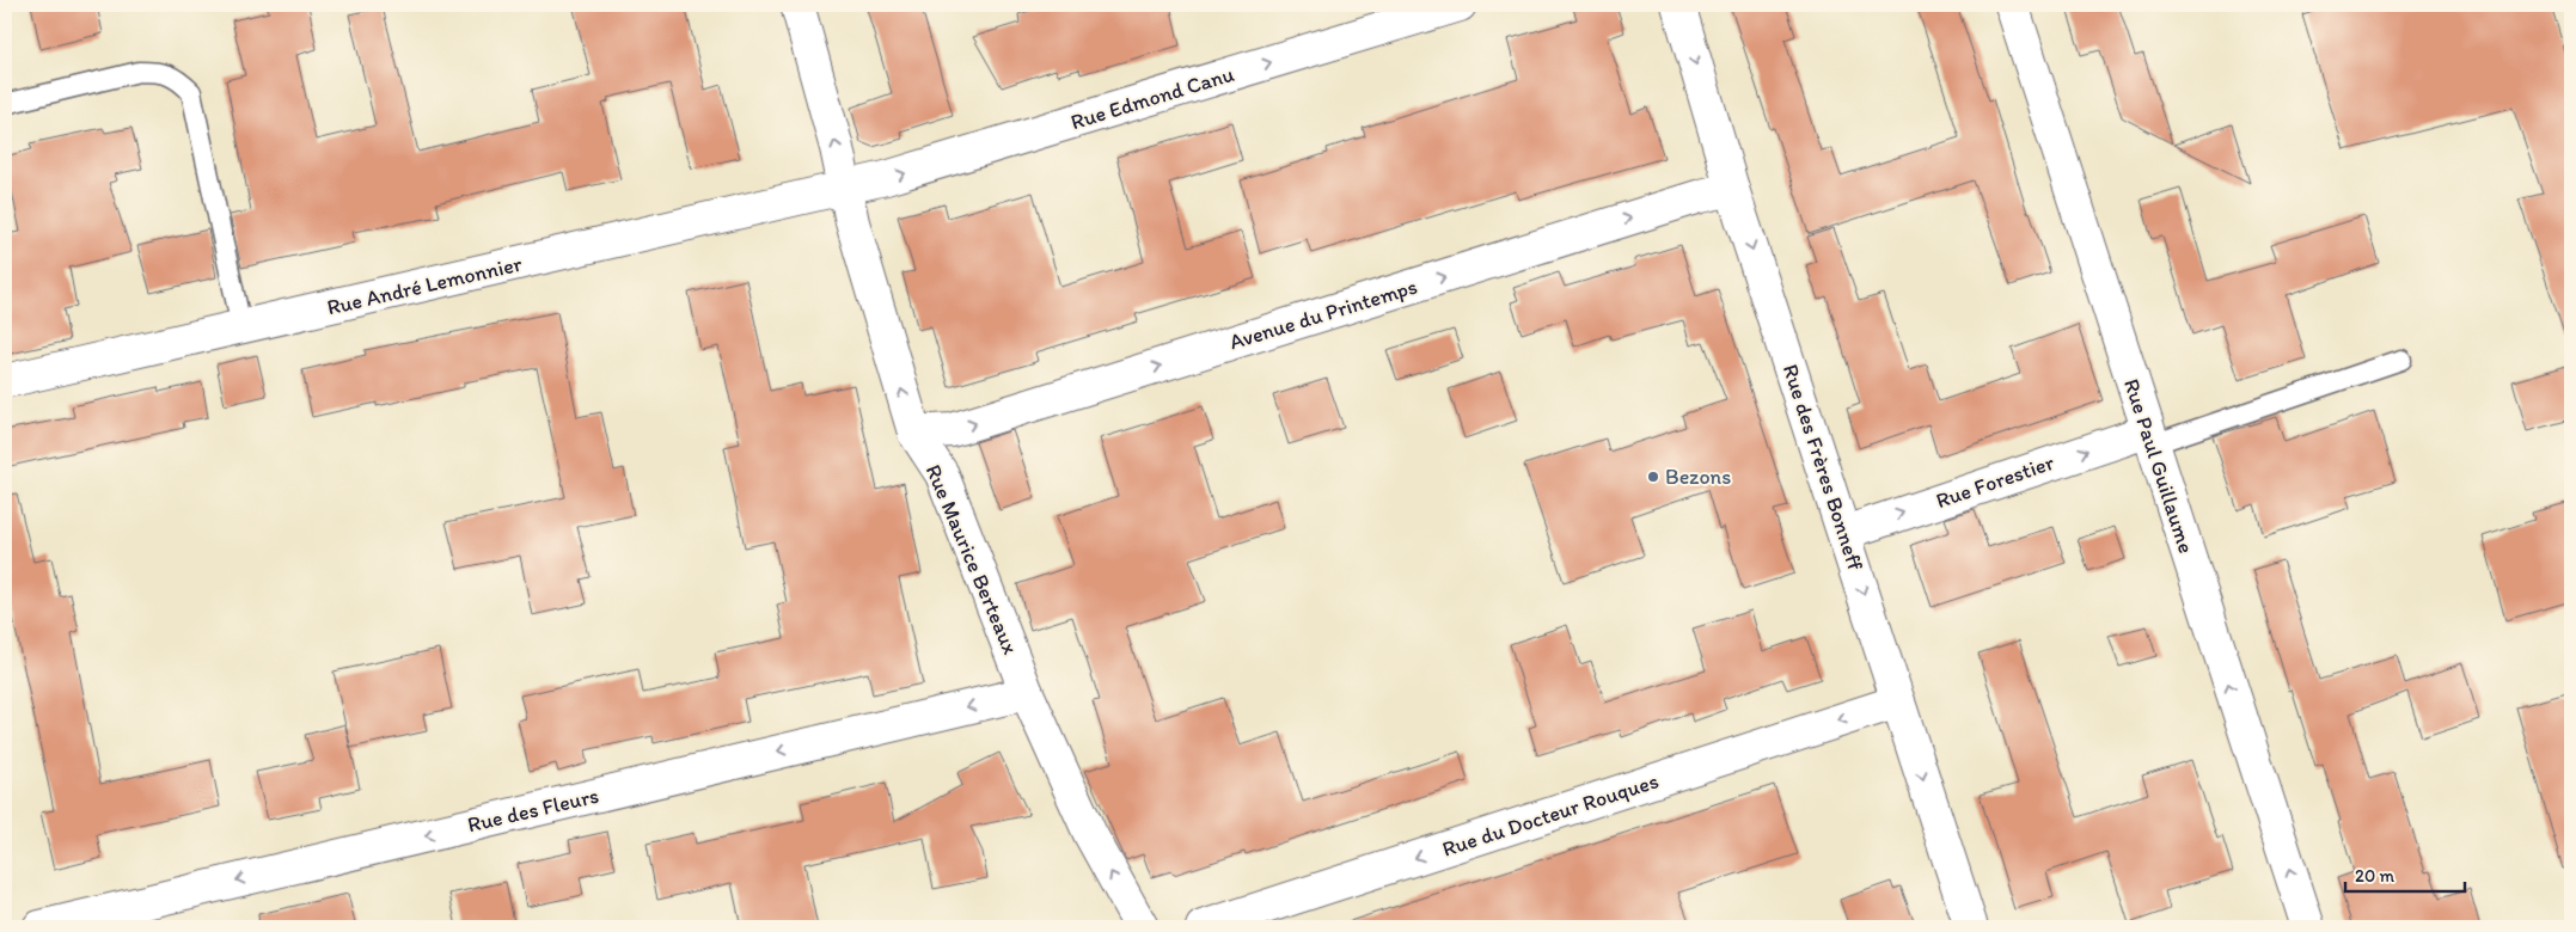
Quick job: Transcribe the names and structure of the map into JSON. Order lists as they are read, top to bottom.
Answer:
{
  "streets": {
    "street": [
      "Rue Edmond Canu",
      "Rue André Lemonnier",
      "Avenue du Printemps",
      "Rue Paul Guillaume",
      "Rue des Frères Bonneff",
      "Rue Forestier",
      "Rue Maurice Berteaux",
      "Rue des Fleurs",
      "Rue du Docteur Rouques"
    ]
  },
  "crossings": [
    ["Rue Edmond Canu", "Rue André Lemonnier"],
    ["Rue Edmond Canu", "Rue Maurice Berteaux"],
    ["Rue André Lemonnier", "Rue Maurice Berteaux"],
    ["Avenue du Printemps", "Rue des Frères Bonneff"],
    ["Avenue du Printemps", "Rue Maurice Berteaux"],
    ["Rue Paul Guillaume", "Rue Forestier"],
    ["Rue des Frères Bonneff", "Rue Forestier"],
    ["Rue des Frères Bonneff", "Rue du Docteur Rouques"],
    ["Rue Maurice Berteaux", "Rue des Fleurs"]
  ],
  "one_way": [
    "Rue Edmond Canu",
    "Avenue du Printemps",
    "Rue Paul Guillaume",
    "Rue des Frères Bonneff",
    "Rue Forestier",
    "Rue Maurice Berteaux",
    "Rue des Fleurs",
    "Rue du Docteur Rouques"
  ],
  "places": ["Bezons"],
  "scale_bar": "20 m"
}
